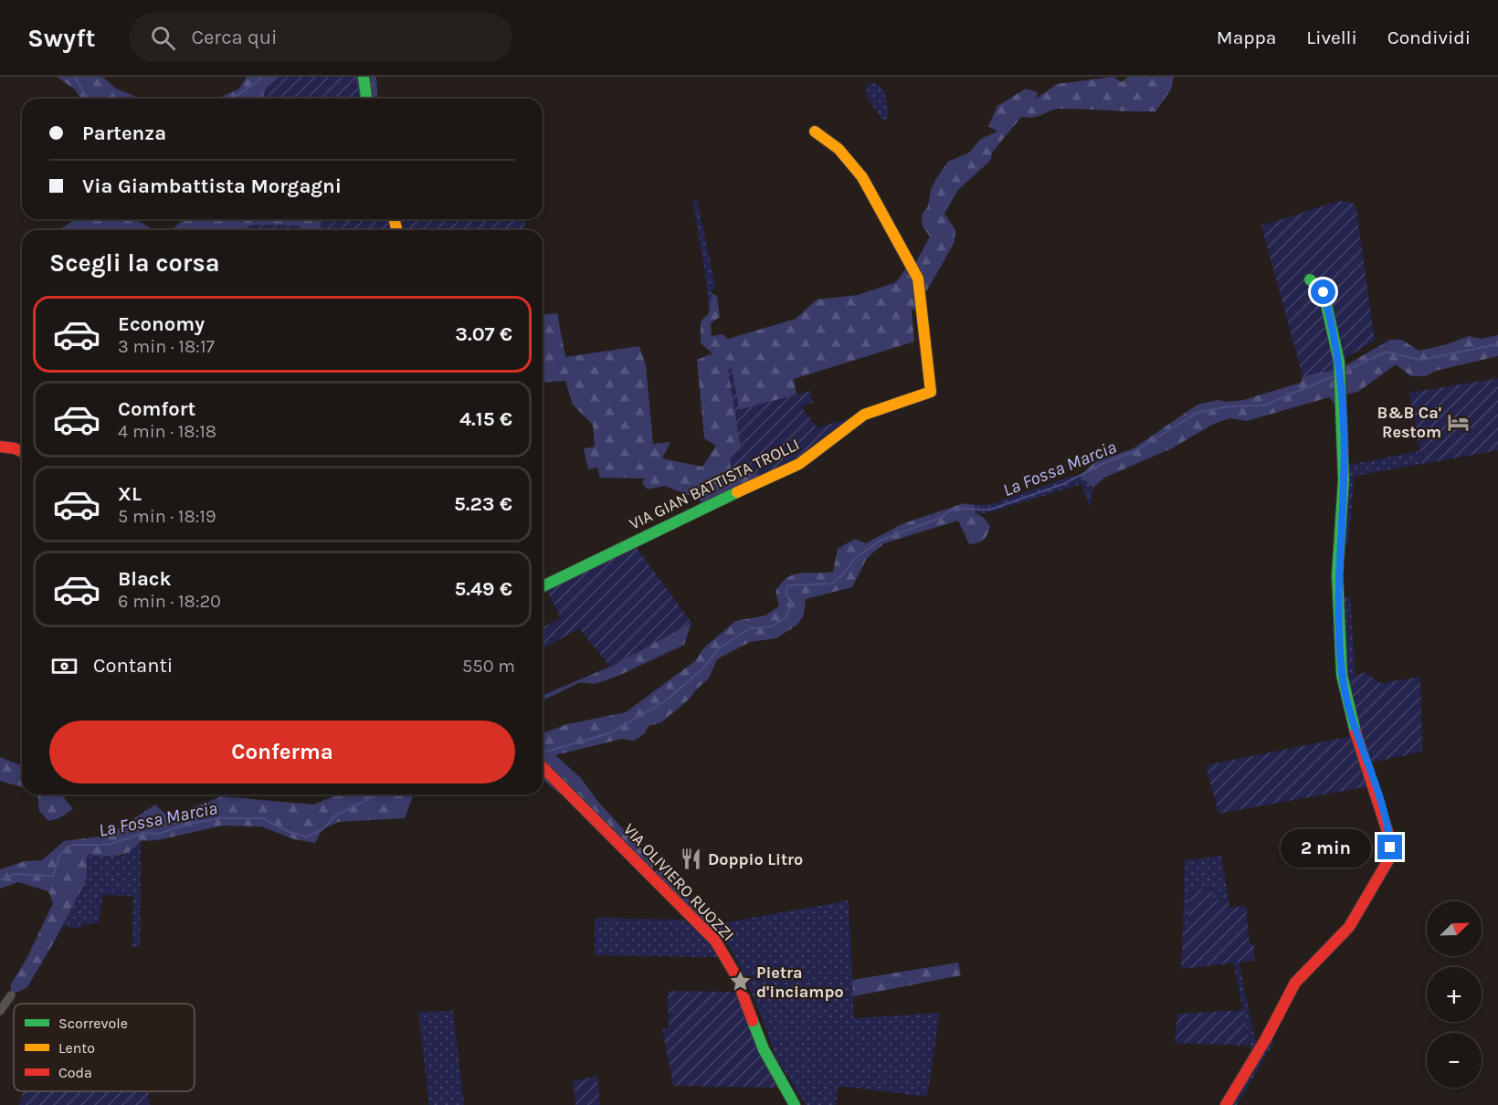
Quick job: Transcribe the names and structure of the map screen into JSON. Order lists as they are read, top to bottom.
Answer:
{
  "streets": {
    "street": ["VIA GIAN BATTISTA TROLLI", "VIA OLIVIERO RUOZZI"]
  },
  "water": ["La Fossa Marcia"],
  "places": {
    "hotel": ["B&B Ca' Restom"],
    "restaurant": ["Doppio Litro"],
    "place": ["Pietra d'inciampo"]
  },
  "legend": ["Scorrevole", "Lento", "Coda"],
  "north": "top right",
  "page": {
    "header": "Swyft",
    "search": "Cerca qui",
    "nav": ["Mappa", "Livelli", "Condividi"],
    "banner": ["Partenza", "Via Giambattista Morgagni"],
    "heading": "Scegli la corsa",
    "list": [
      {
        "name": "Economy",
        "note": "3 min · 18:17",
        "value": "3.07 €"
      },
      {
        "name": "Comfort",
        "note": "4 min · 18:18",
        "value": "4.15 €"
      },
      {
        "name": "XL",
        "note": "5 min · 18:19",
        "value": "5.23 €"
      },
      {
        "name": "Black",
        "note": "6 min · 18:20",
        "value": "5.49 €"
      }
    ],
    "pay": ["Contanti", "550 m"],
    "buttons": "Conferma",
    "bubble": "2 min",
    "map_buttons": ["+", "−"]
  }
}
